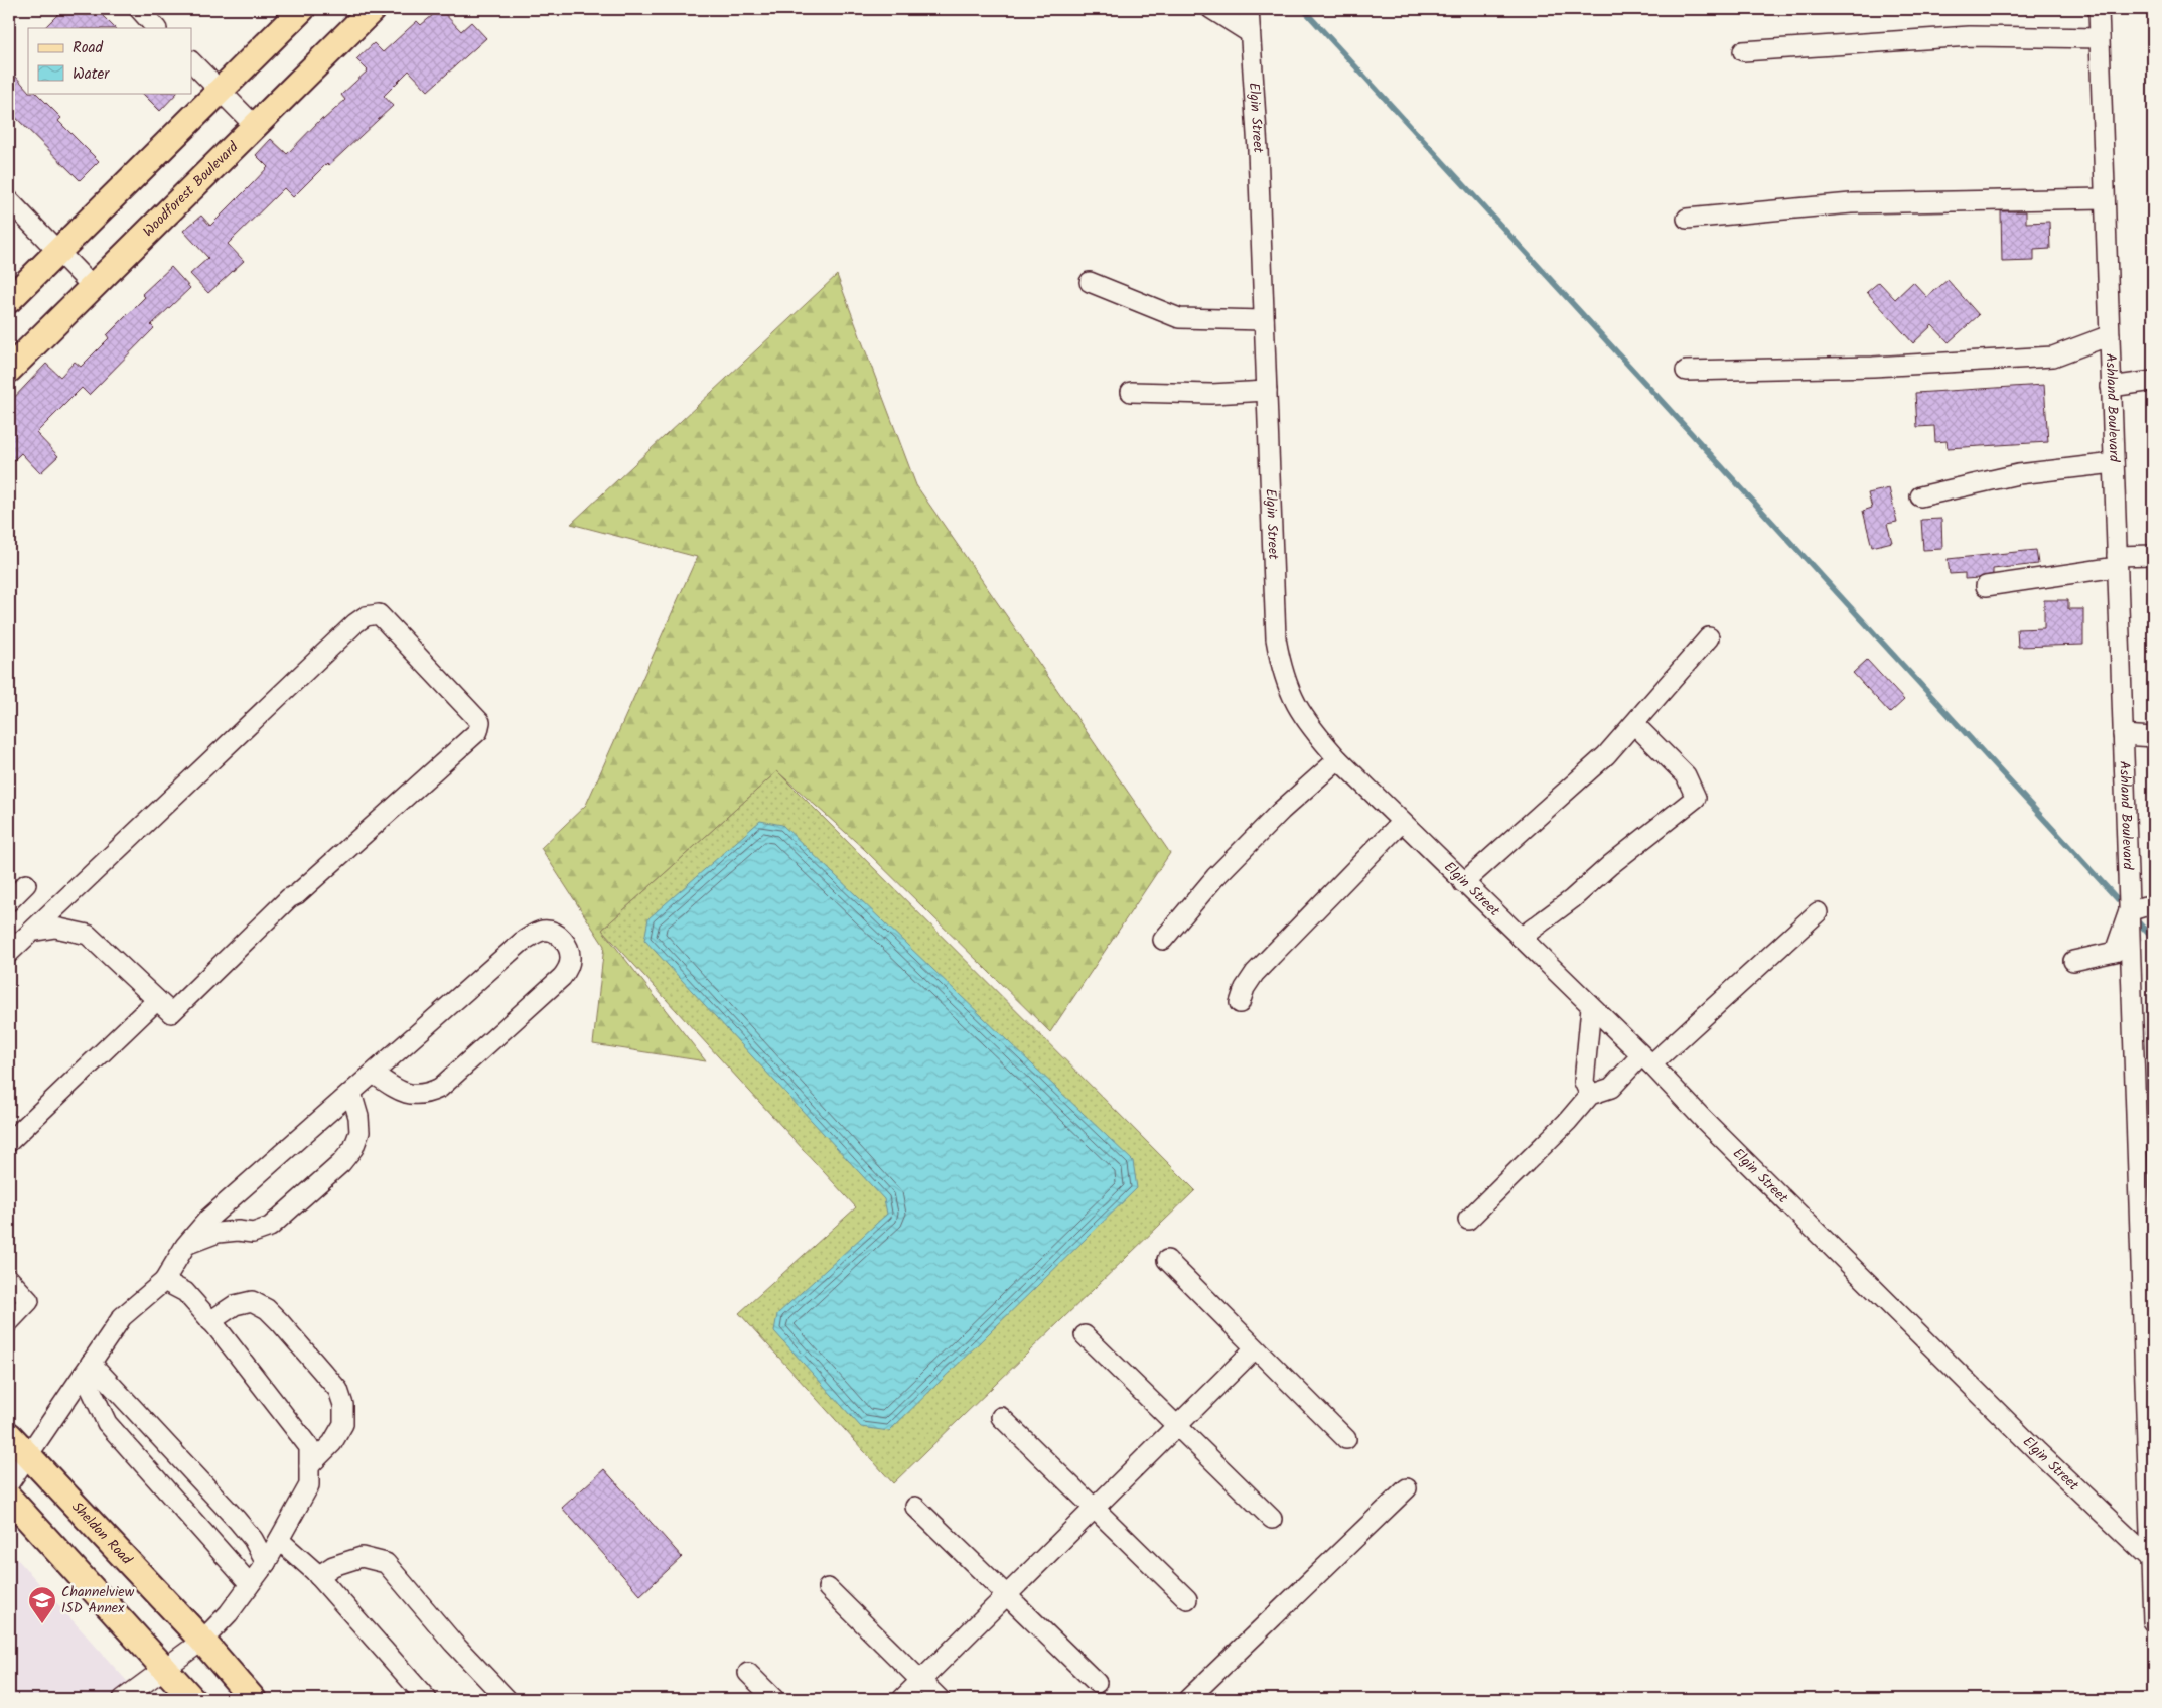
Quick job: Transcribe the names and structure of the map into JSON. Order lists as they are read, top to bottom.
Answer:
{
  "streets": {
    "main road": ["Woodforest Boulevard", "Sheldon Road"],
    "street": ["Elgin Street", "Ashland Boulevard"]
  },
  "crossings": [
    ["Elgin Street", "Ashland Boulevard"]
  ],
  "places": {
    "school or university": ["Channelview ISD Annex"]
  },
  "legend": ["Road", "Water"]
}
